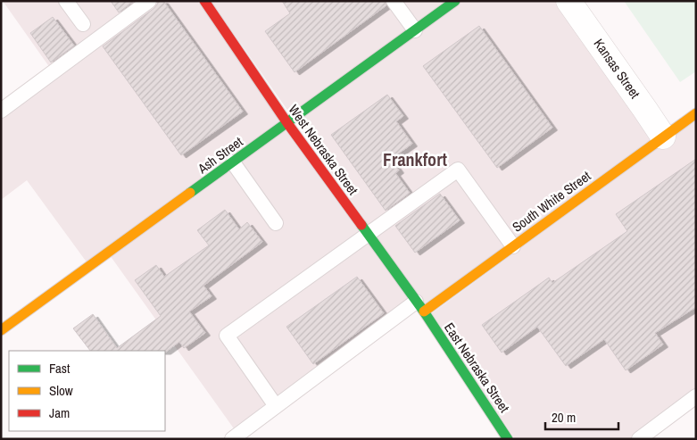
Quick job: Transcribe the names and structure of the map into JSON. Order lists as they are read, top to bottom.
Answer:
{
  "streets": {
    "street": [
      "Kansas Street",
      "West Nebraska Street",
      "Ash Street",
      "South White Street",
      "East Nebraska Street"
    ]
  },
  "crossings": [
    ["Kansas Street", "South White Street"],
    ["West Nebraska Street", "Ash Street"],
    ["West Nebraska Street", "South White Street"],
    ["West Nebraska Street", "East Nebraska Street"],
    ["South White Street", "East Nebraska Street"]
  ],
  "districts": ["Frankfort"],
  "legend": ["Fast", "Slow", "Jam"],
  "scale_bar": "20 m"
}
